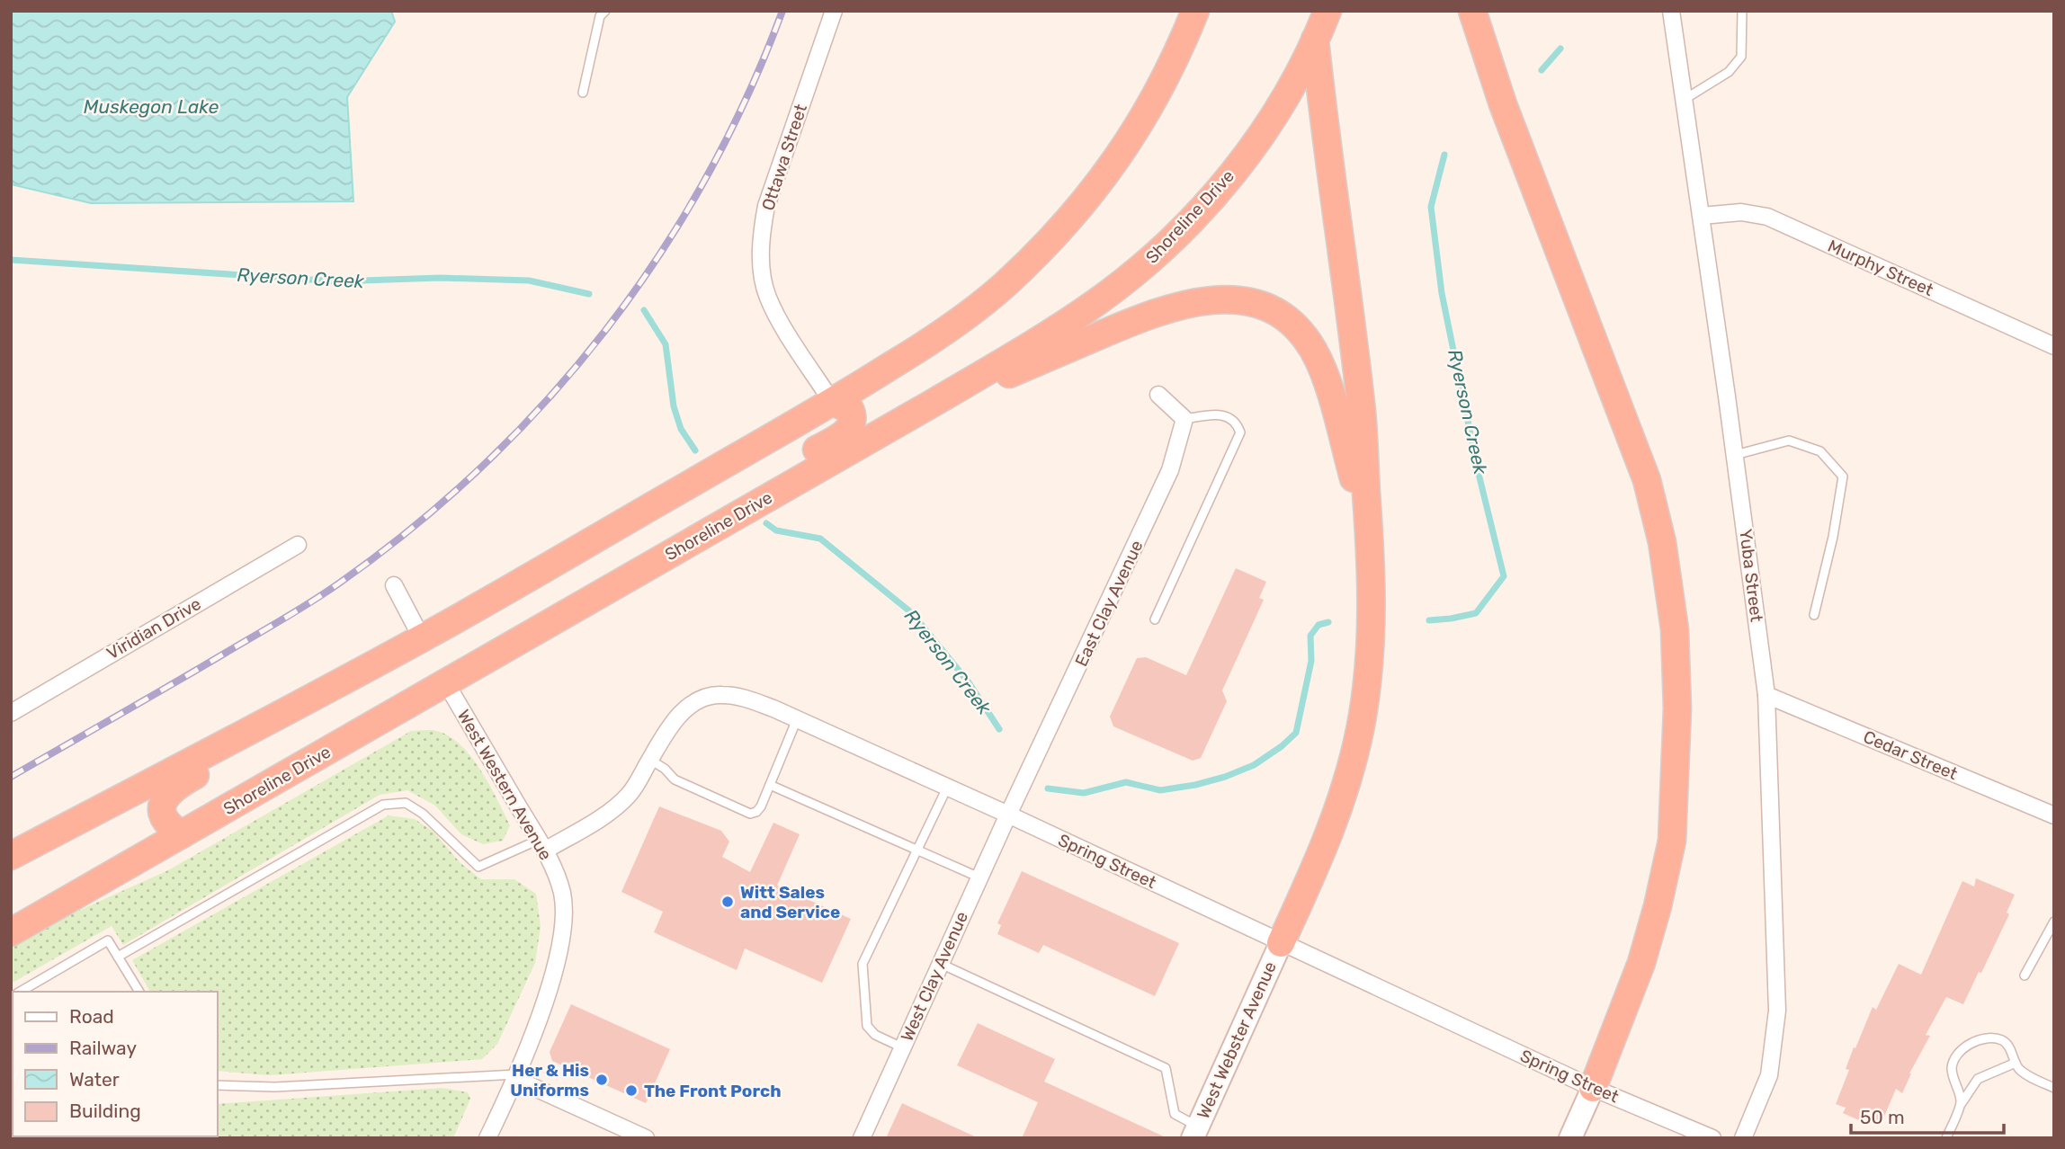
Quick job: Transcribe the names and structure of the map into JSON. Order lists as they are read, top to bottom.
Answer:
{
  "streets": {
    "highway": ["Shoreline Drive"],
    "main road": ["West Webster Avenue"],
    "street": [
      "Ottawa Street",
      "Murphy Street",
      "Yuba Street",
      "East Clay Avenue",
      "Viridian Drive",
      "Cedar Street",
      "West Western Avenue",
      "Spring Street",
      "West Clay Avenue"
    ]
  },
  "crossings": [
    ["Shoreline Drive", "West Western Avenue"],
    ["Murphy Street", "Yuba Street"],
    ["Yuba Street", "Cedar Street"],
    ["East Clay Avenue", "Spring Street"],
    ["East Clay Avenue", "West Clay Avenue"],
    ["West Western Avenue", "Spring Street"],
    ["Spring Street", "West Clay Avenue"],
    ["Spring Street", "West Webster Avenue"]
  ],
  "water": ["Muskegon Lake", "Ryerson Creek"],
  "places": ["Witt Sales and Service", "Her & His Uniforms", "The Front Porch"],
  "legend": [
    "Road",
    "Railway",
    "Water",
    "Building"
  ],
  "scale_bar": "50 m"
}
